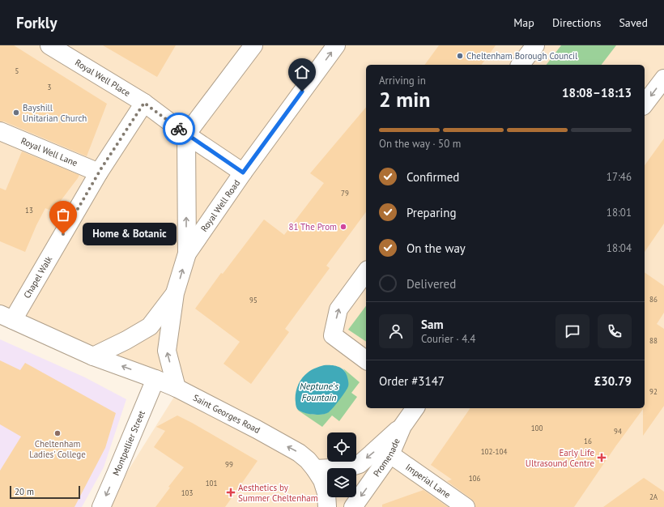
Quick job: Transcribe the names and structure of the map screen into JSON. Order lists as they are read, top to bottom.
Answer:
{
  "streets": {
    "street": [
      "Royal Well Place",
      "Royal Well Lane",
      "Royal Well Road",
      "Chapel Walk",
      "Saint Georges Road",
      "Montpellier Street",
      "Promenade",
      "Imperial Lane"
    ]
  },
  "crossings": [
    ["Royal Well Place", "Royal Well Road"],
    ["Royal Well Place", "Chapel Walk"],
    ["Royal Well Lane", "Chapel Walk"],
    ["Royal Well Road", "Saint Georges Road"],
    ["Chapel Walk", "Saint Georges Road"],
    ["Saint Georges Road", "Montpellier Street"],
    ["Promenade", "Imperial Lane"]
  ],
  "one_way": ["Saint Georges Road", "Montpellier Street", "Promenade"],
  "water": ["Neptune's Fountain"],
  "places": {
    "other": [
      "Cheltenham Borough Council",
      "Bayshill Unitarian Church",
      "81 The Prom",
      "Home & Botanic",
      "Cheltenham Ladies' College"
    ],
    "health": ["Early Life Ultrasound Centre", "Aesthetics by Summer Cheltenham"]
  },
  "house_numbers": [
    "5",
    "3",
    "79",
    "13",
    "86",
    "95",
    "88",
    "92",
    "100",
    "94",
    "16",
    "102-104",
    "99",
    "106",
    "101",
    "103",
    "2A"
  ],
  "scale_bar": "20 m",
  "page": {
    "header": "Forkly",
    "nav": ["Map", "Directions", "Saved"],
    "heading": ["2 min", "Arriving in", "18:08–18:13"],
    "panel": [
      "Sam",
      "Courier · 4.4",
      "Order #3147",
      "£30.79"
    ],
    "bar": "On the way · 50 m",
    "list": [
      ["Confirmed", "17:46"],
      ["Preparing", "18:01"],
      ["On the way", "18:04"],
      "Delivered"
    ],
    "bubble": "Home & Botanic",
    "scale": "20 m"
  }
}
